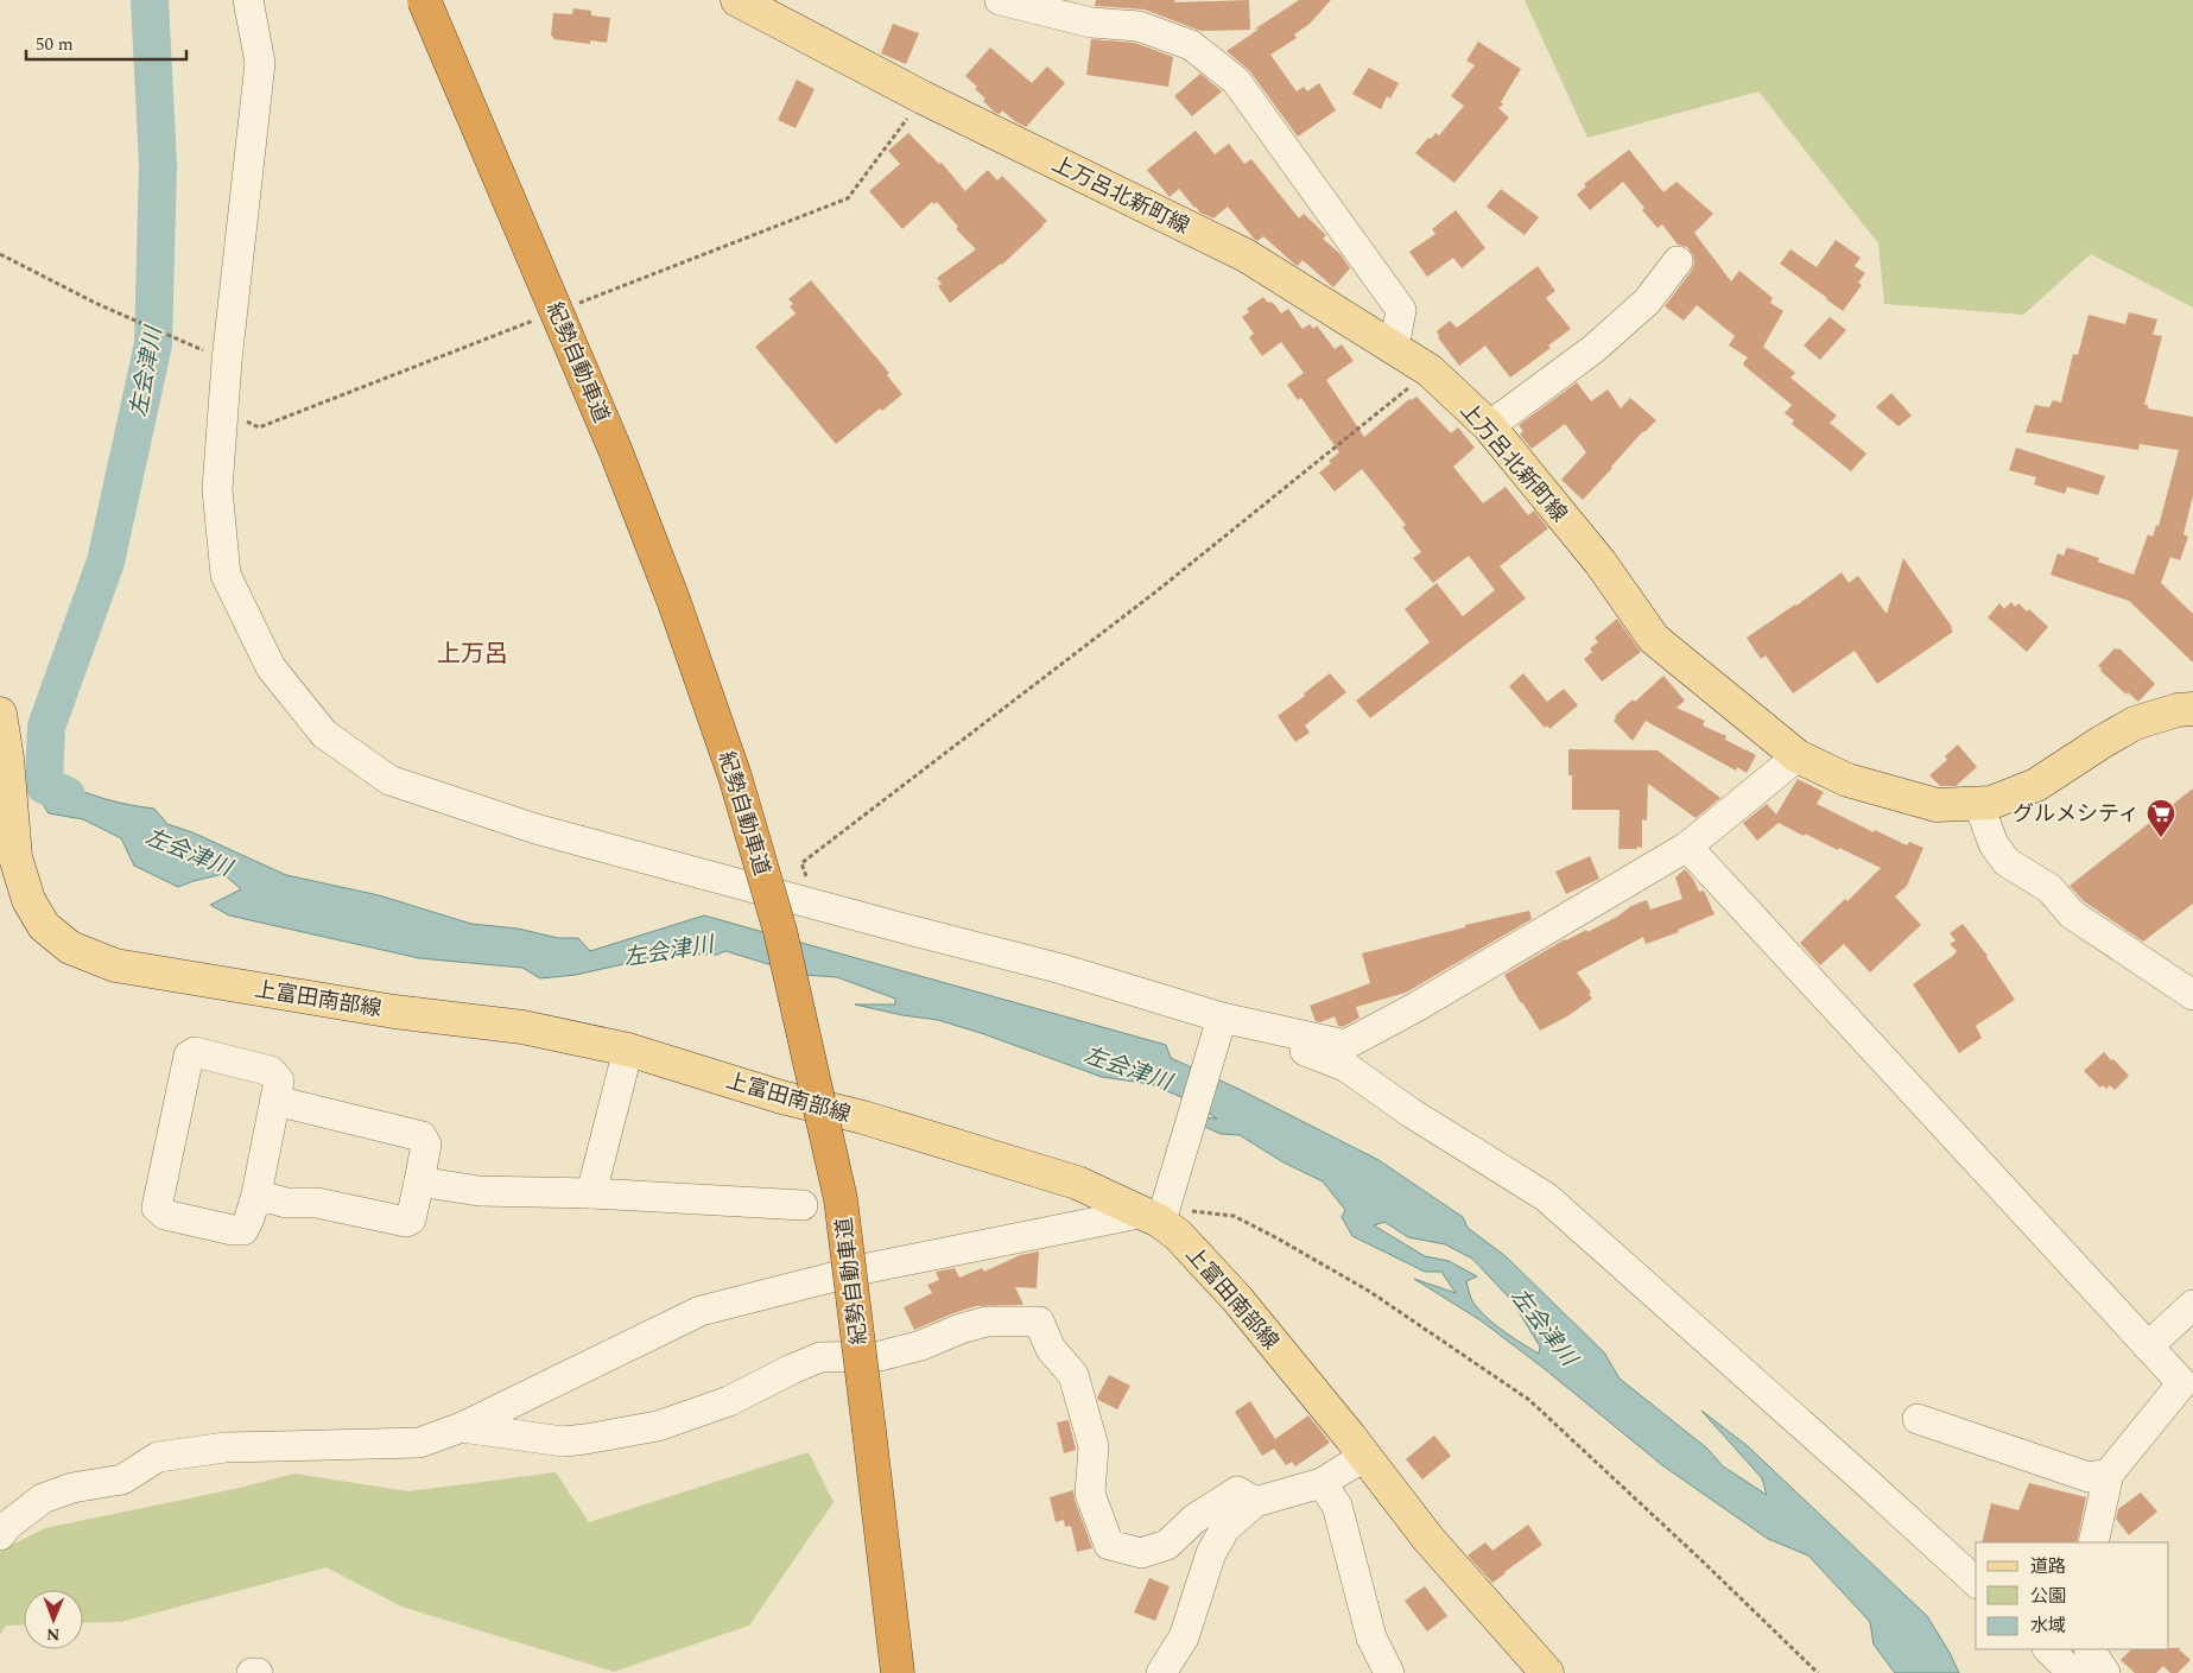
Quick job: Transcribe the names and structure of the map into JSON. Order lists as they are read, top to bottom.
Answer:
{
  "streets": {
    "highway": ["紀勢自動車道"],
    "main road": ["上万呂北新町線", "上富田南部線"]
  },
  "districts": ["上万呂"],
  "water": ["左会津川"],
  "places": {
    "supermarket": ["グルメシティ"]
  },
  "legend": ["道路", "公園", "水域"],
  "scale_bar": "50 m",
  "north": "bottom"
}
